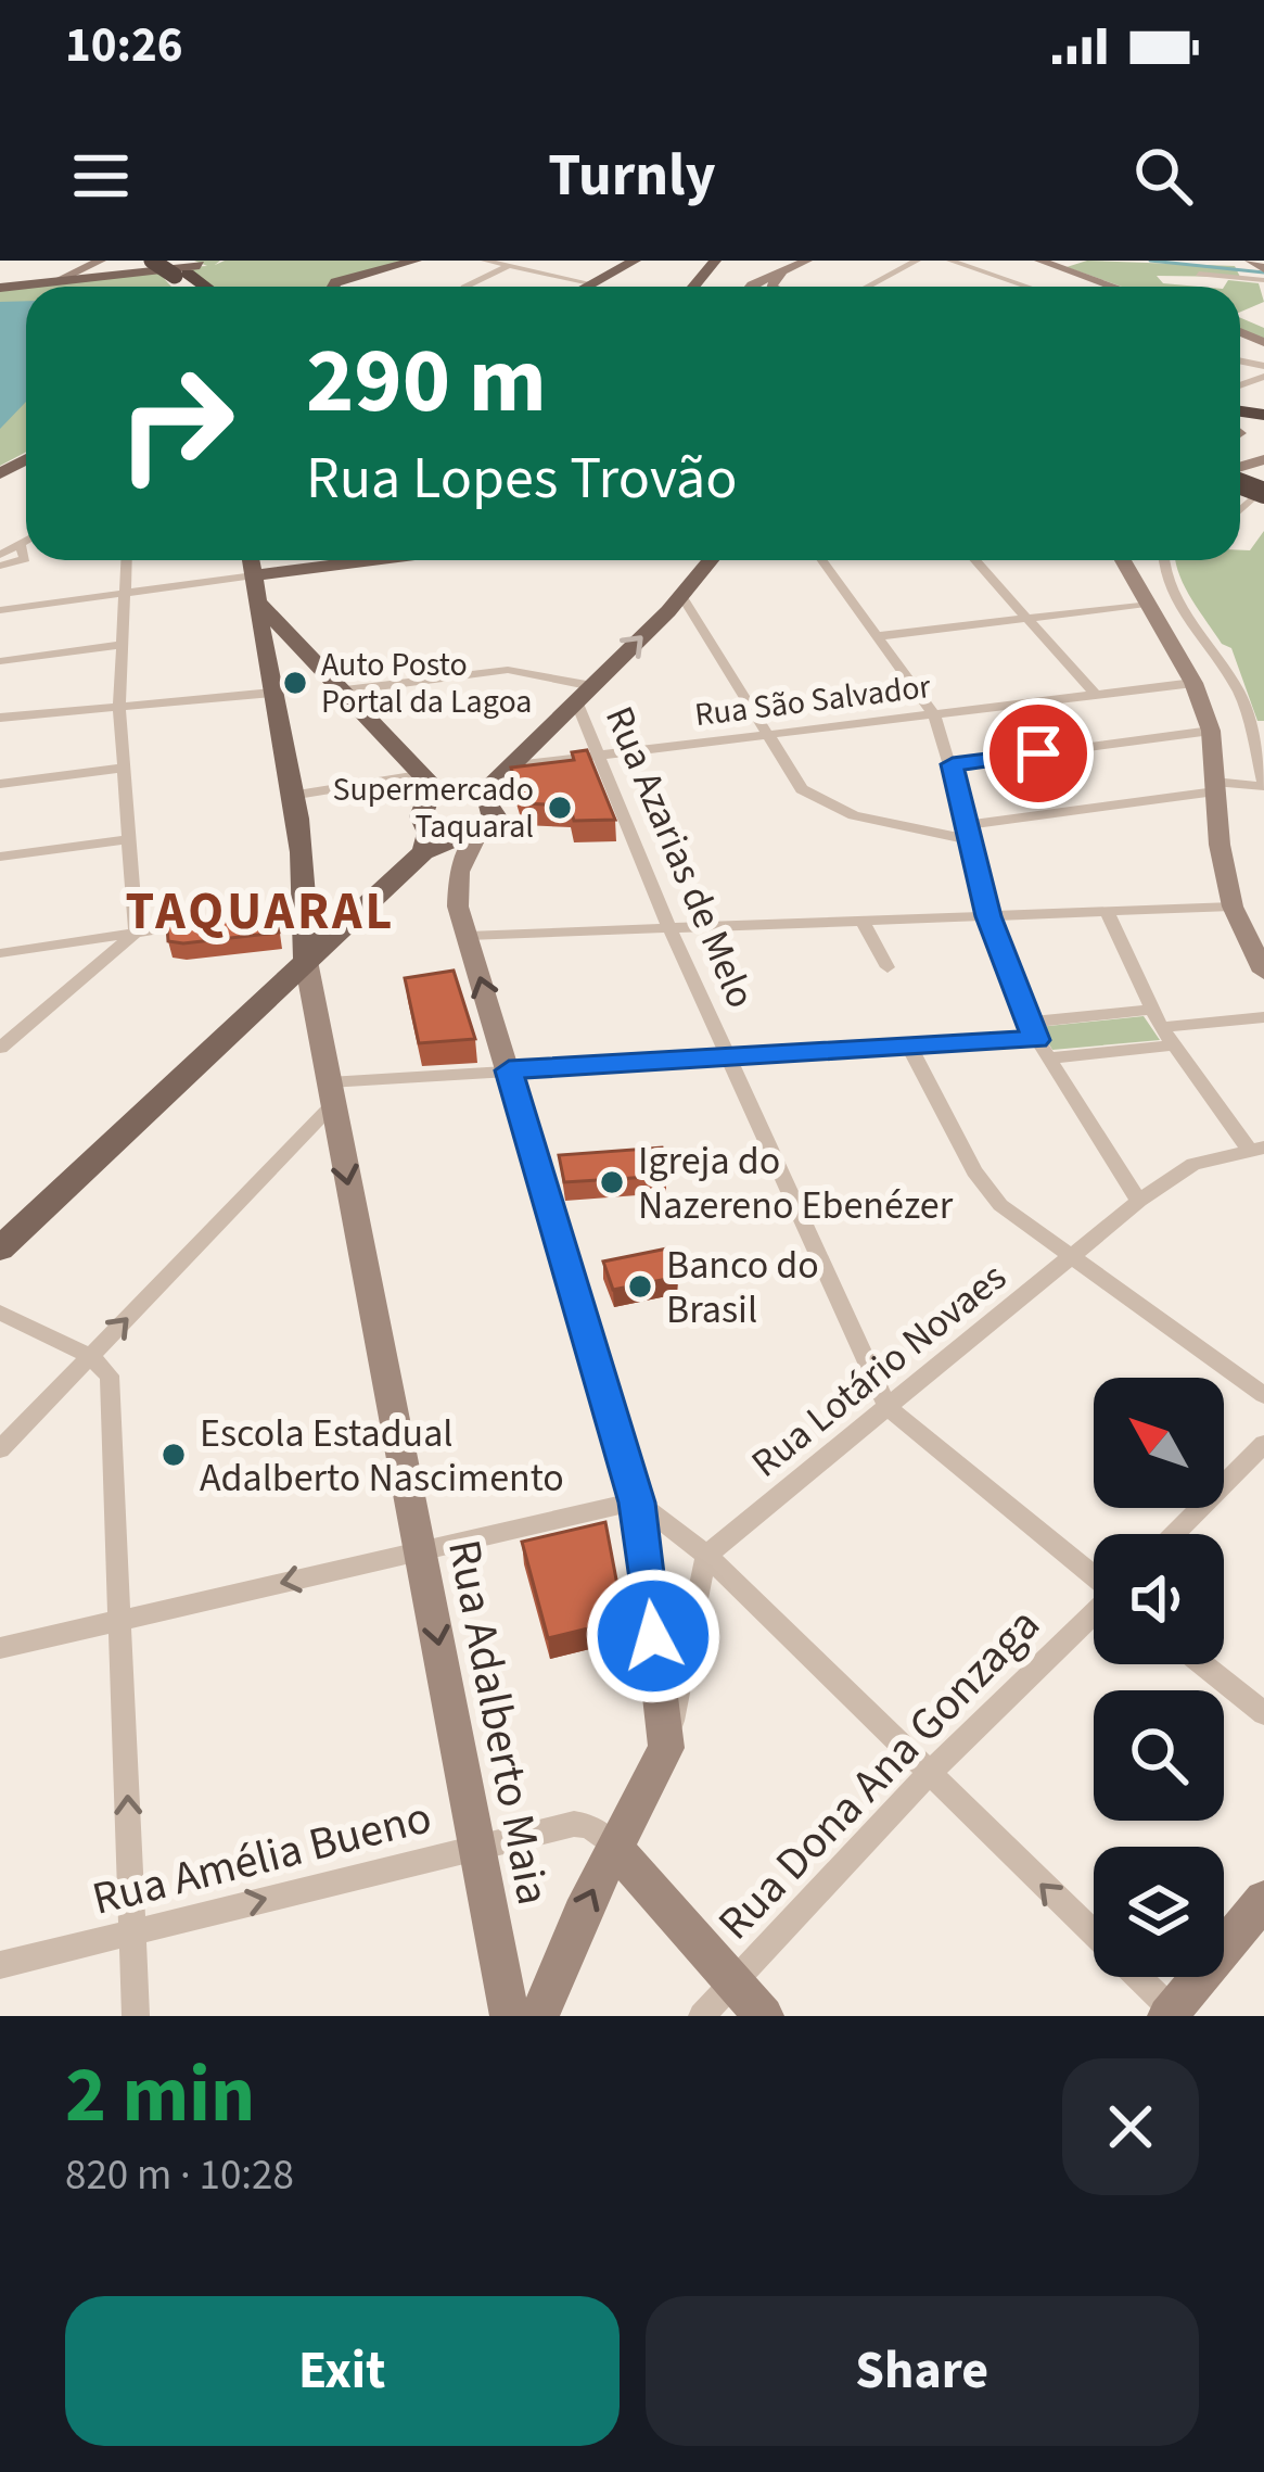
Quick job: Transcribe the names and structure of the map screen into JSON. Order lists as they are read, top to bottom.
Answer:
{
  "streets": {
    "main road": ["Rua Adalberto Maia"],
    "street": [
      "Rua São Salvador",
      "Rua Azarias de Melo",
      "Rua Lotário Novaes",
      "Rua Dona Ana Gonzaga",
      "Rua Amélia Bueno"
    ]
  },
  "crossings": [
    ["Rua São Salvador", "Rua Azarias de Melo"],
    ["Rua Azarias de Melo", "Rua Lotário Novaes"],
    ["Rua Adalberto Maia", "Rua Amélia Bueno"]
  ],
  "one_way": ["Rua Amélia Bueno"],
  "districts": ["TAQUARAL"],
  "places": [
    "Auto Posto Portal da Lagoa",
    "Supermercado Taquaral",
    "Igreja do Nazereno Ebenézer",
    "Banco do Brasil",
    "Escola Estadual Adalberto Nascimento"
  ],
  "north": "top left",
  "page": {
    "status": "10:26",
    "header": "Turnly",
    "turn": ["290 m", "Rua Lopes Trovão"],
    "heading": ["2 min", "820 m · 10:28"],
    "buttons": ["Exit", "Share"]
  }
}
